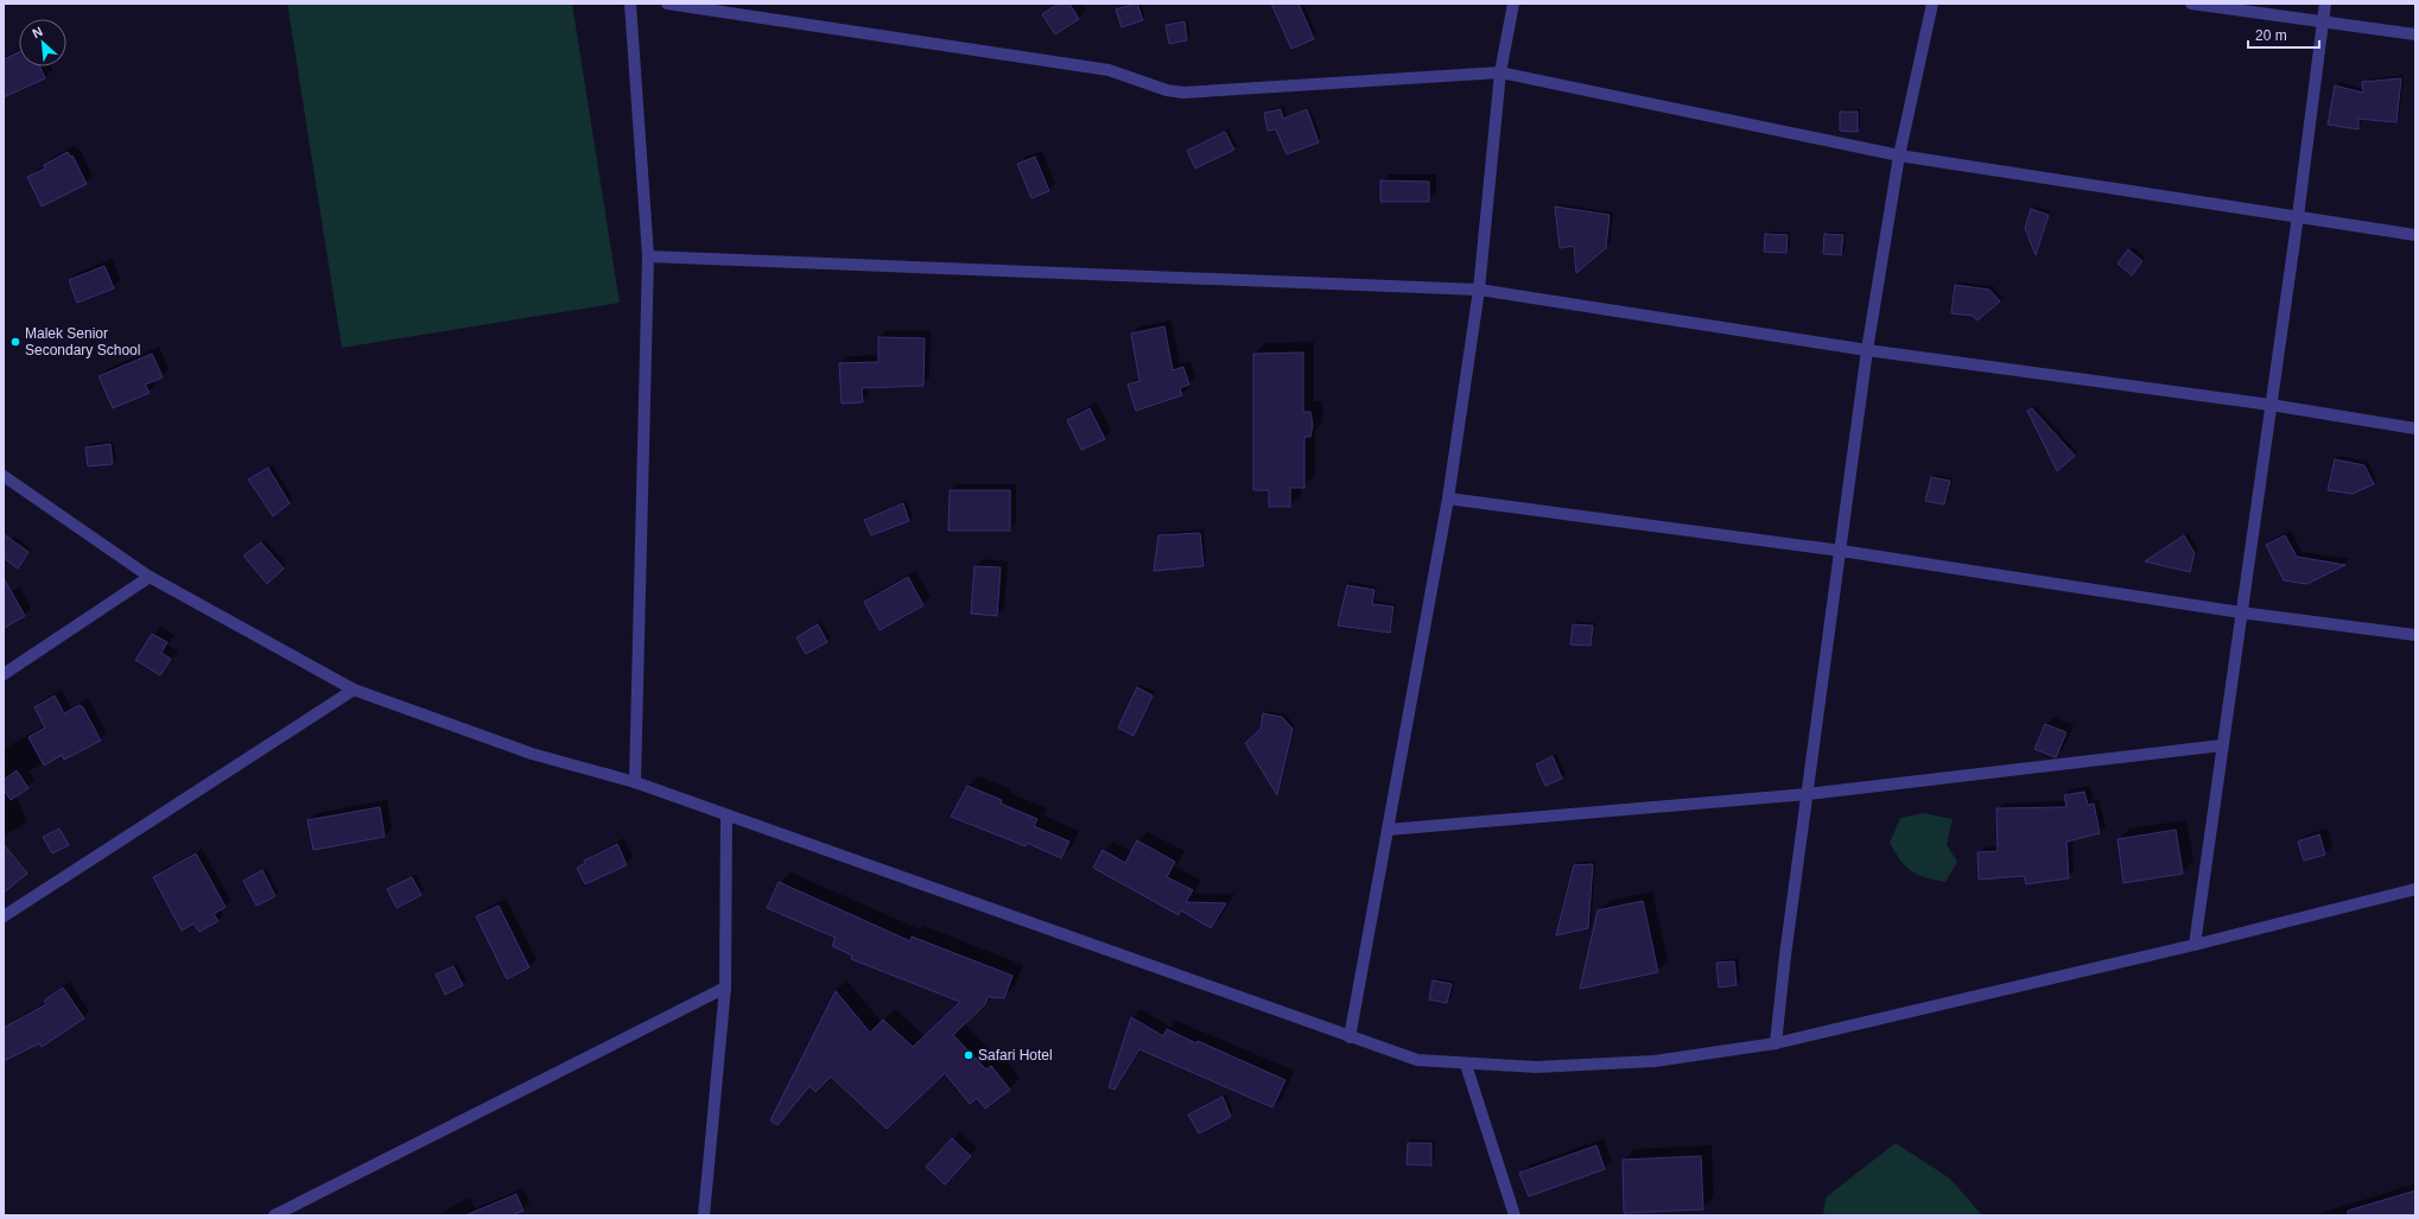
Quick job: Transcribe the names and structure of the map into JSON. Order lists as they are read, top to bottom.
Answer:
{
  "places": ["Malek Senior Secondary School", "Safari Hotel"],
  "scale_bar": "20 m",
  "north": "top left"
}
